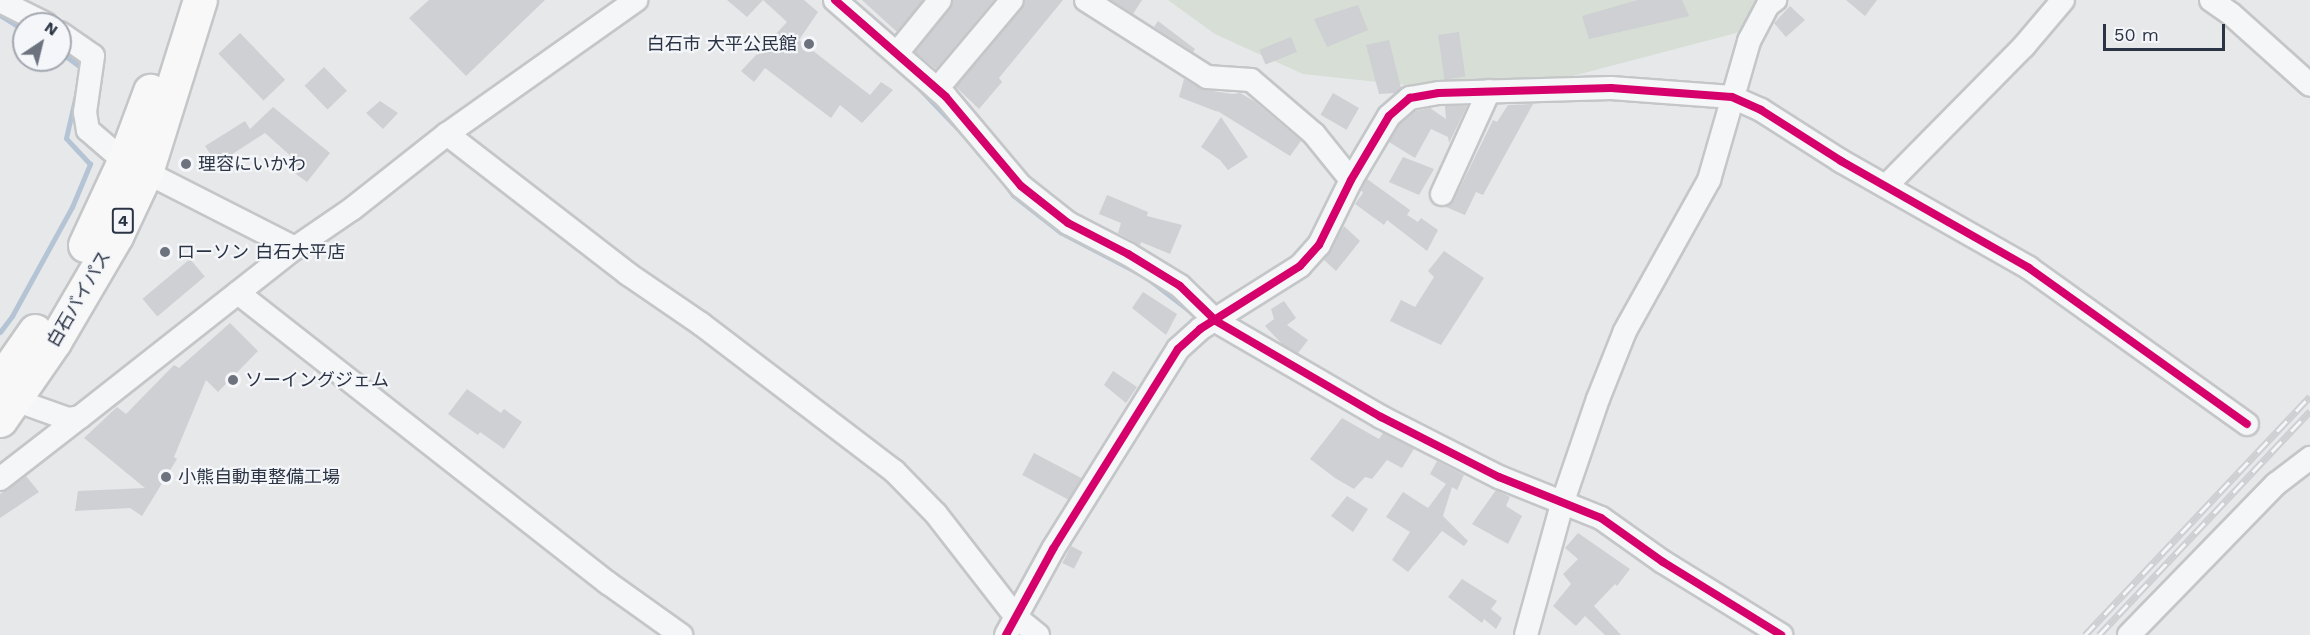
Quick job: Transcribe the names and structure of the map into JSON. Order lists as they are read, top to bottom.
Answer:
{
  "streets": {
    "highway": ["4", "白石バイパス"]
  },
  "places": [
    "白石市 大平公民館",
    "理容にいかわ",
    "ローソン 白石大平店",
    "ソーイングジェム",
    "小熊自動車整備工場"
  ],
  "scale_bar": "50 m",
  "north": "top right"
}
